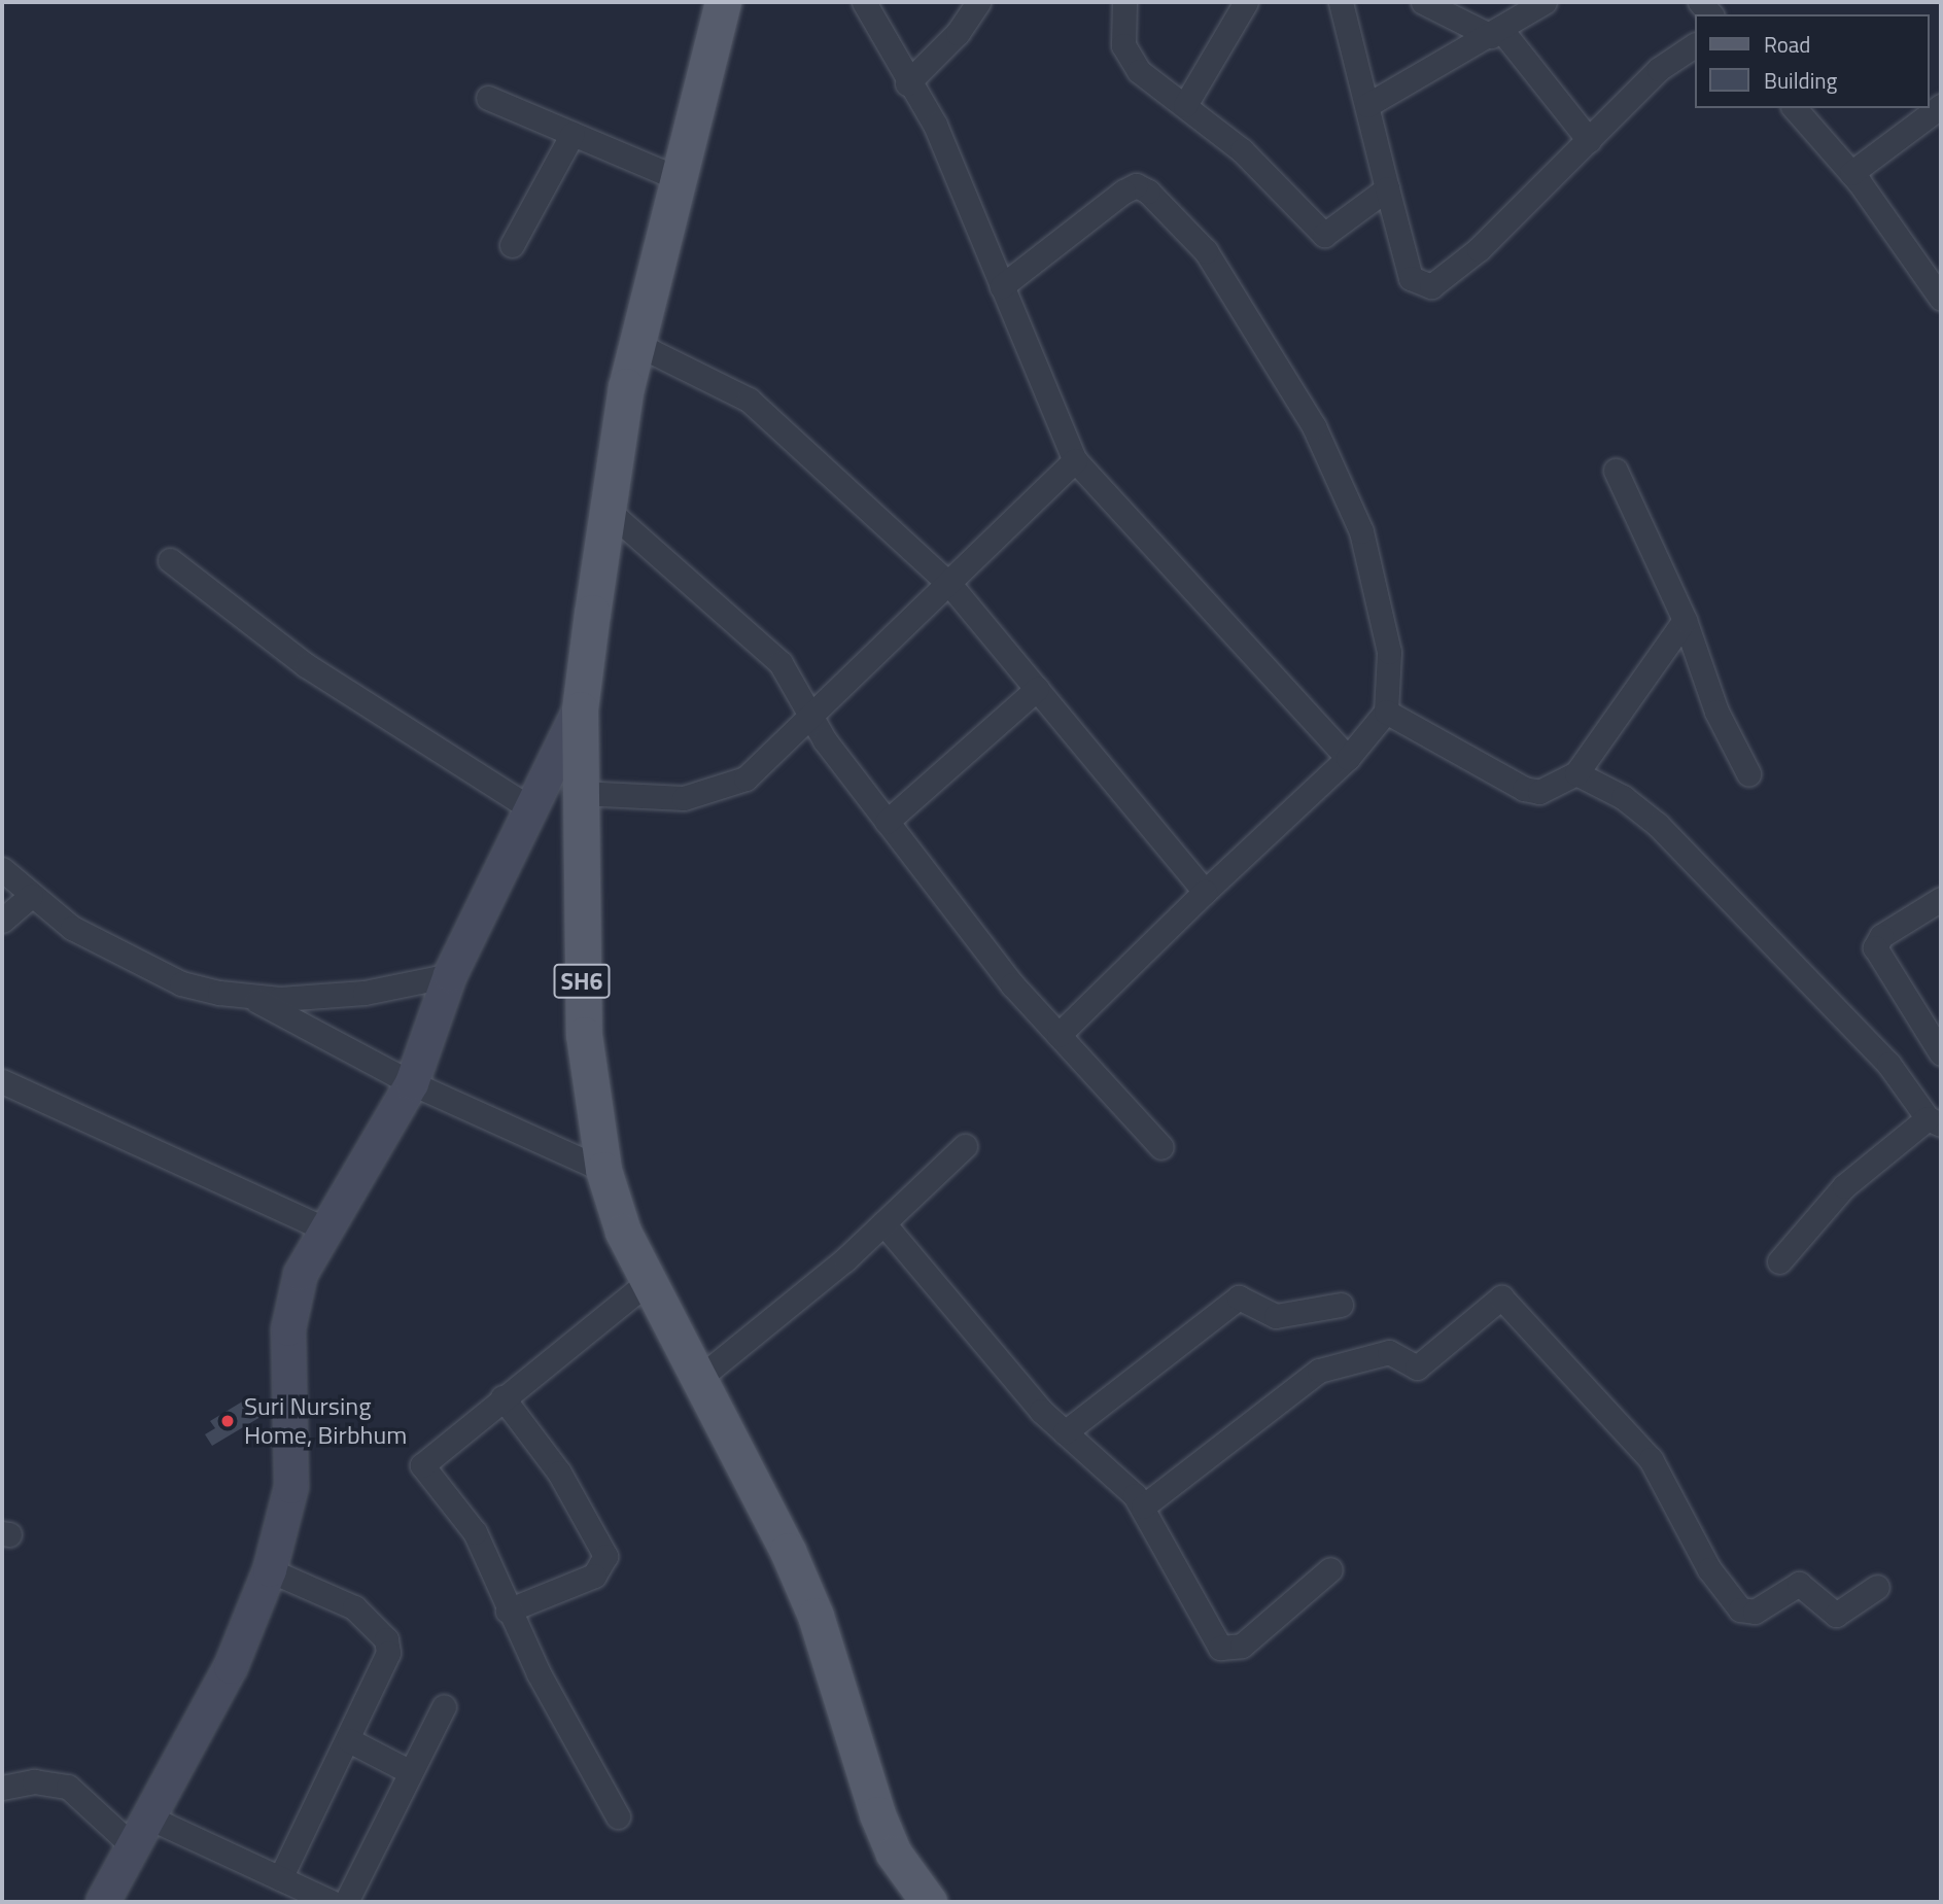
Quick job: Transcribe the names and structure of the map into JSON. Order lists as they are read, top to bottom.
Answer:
{
  "streets": {
    "main road": ["SH6"]
  },
  "places": ["Suri Nursing Home, Birbhum"],
  "legend": ["Road", "Building"]
}
